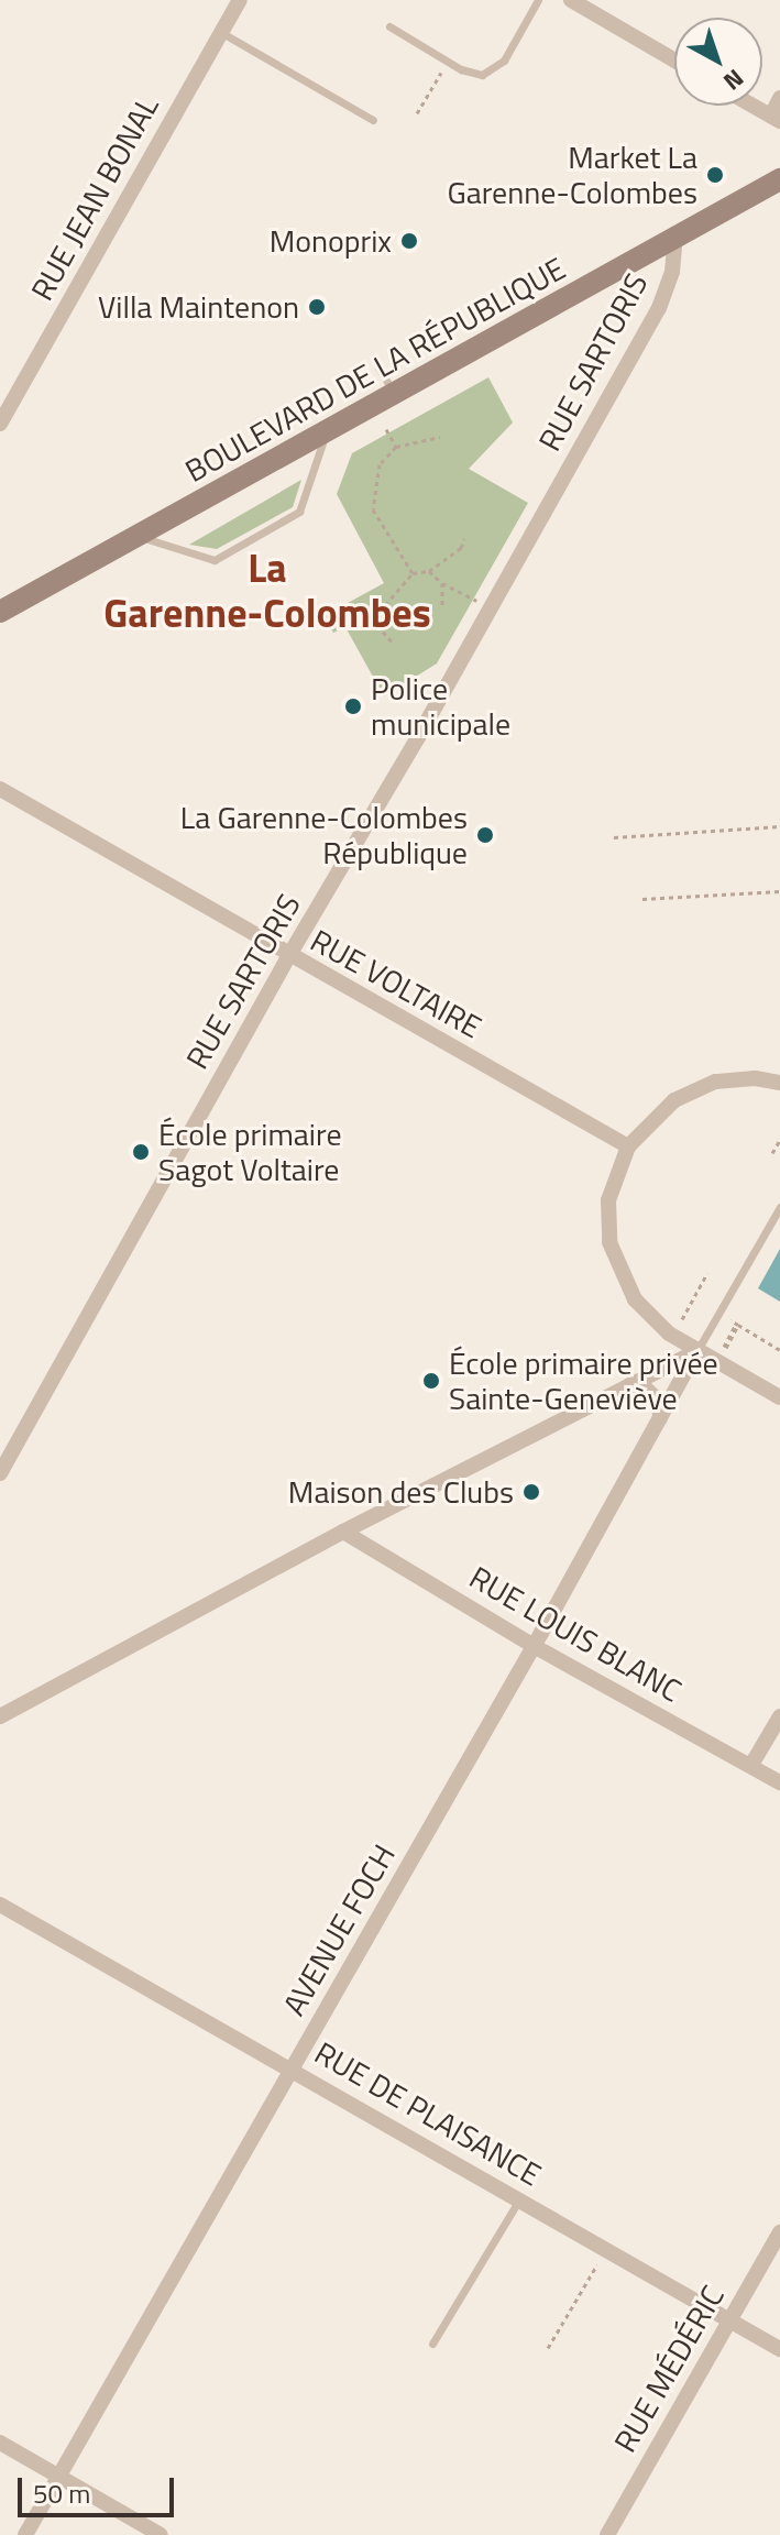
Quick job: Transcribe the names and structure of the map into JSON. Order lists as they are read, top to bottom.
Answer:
{
  "streets": {
    "main road": ["BOULEVARD DE LA RÉPUBLIQUE"],
    "street": [
      "RUE JEAN BONAL",
      "RUE SARTORIS",
      "RUE VOLTAIRE",
      "RUE LOUIS BLANC",
      "AVENUE FOCH",
      "RUE DE PLAISANCE",
      "RUE MÉDÉRIC"
    ]
  },
  "crossings": [
    ["RUE SARTORIS", "BOULEVARD DE LA RÉPUBLIQUE"],
    ["RUE SARTORIS", "RUE VOLTAIRE"],
    ["RUE LOUIS BLANC", "AVENUE FOCH"],
    ["AVENUE FOCH", "RUE DE PLAISANCE"],
    ["RUE DE PLAISANCE", "RUE MÉDÉRIC"]
  ],
  "districts": ["La Garenne-Colombes"],
  "places": [
    "Market La Garenne-Colombes",
    "Monoprix",
    "Villa Maintenon",
    "Police municipale",
    "La Garenne-Colombes République",
    "École primaire Sagot Voltaire",
    "École primaire privée Sainte-Geneviève",
    "Maison des Clubs"
  ],
  "scale_bar": "50 m",
  "north": "bottom right"
}
